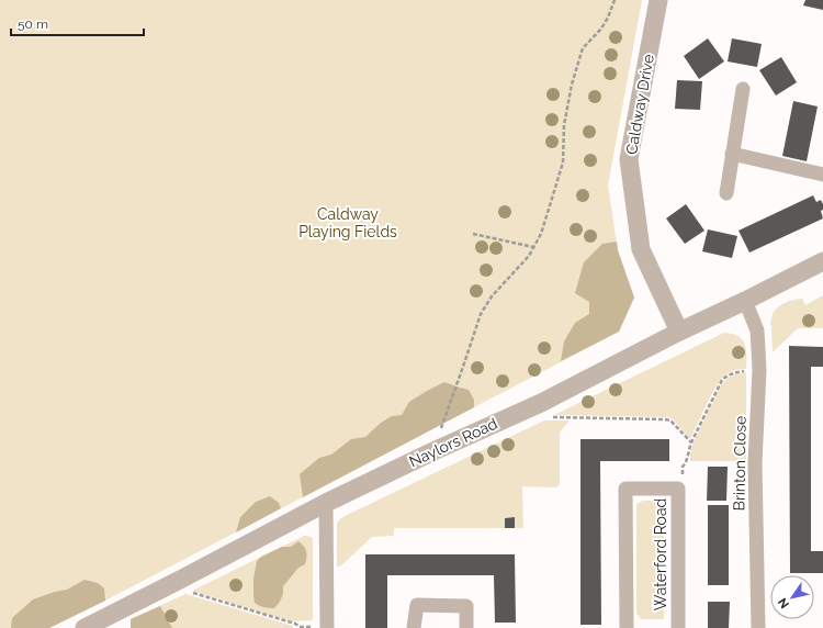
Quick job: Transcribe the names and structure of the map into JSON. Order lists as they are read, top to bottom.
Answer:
{
  "streets": {
    "street": [
      "Caldway Drive",
      "Naylors Road",
      "Brinton Close",
      "Waterford Road"
    ]
  },
  "crossings": [
    ["Caldway Drive", "Naylors Road"],
    ["Naylors Road", "Brinton Close"]
  ],
  "parks": ["Caldway Playing Fields"],
  "scale_bar": "50 m",
  "north": "bottom left"
}
